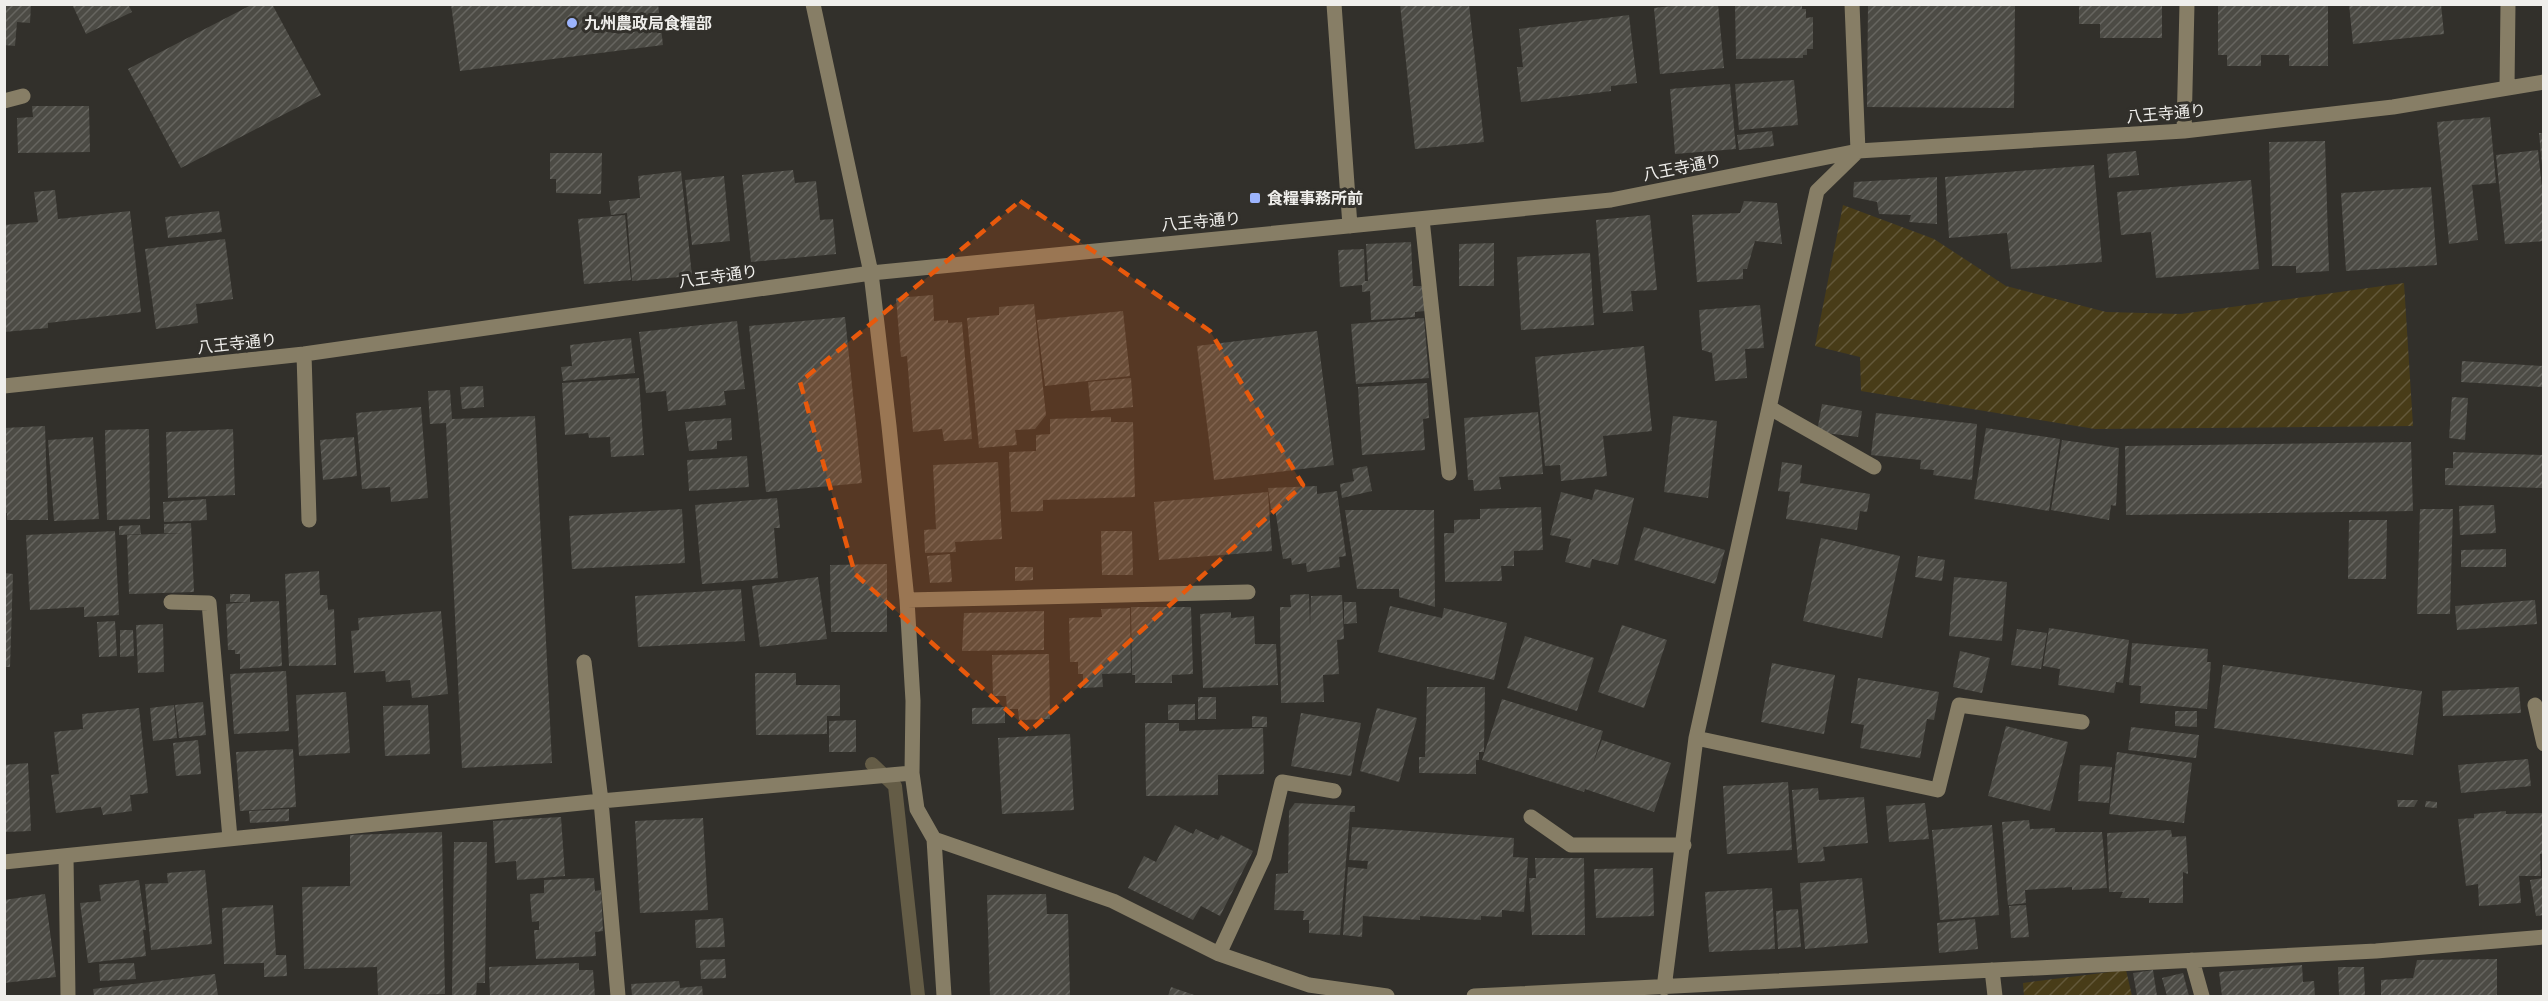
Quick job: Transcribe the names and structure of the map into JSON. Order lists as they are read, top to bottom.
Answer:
{
  "streets": {
    "street": ["八王寺通り"]
  },
  "places": {
    "other": ["九州農政局食糧部"],
    "transit": ["食糧事務所前"]
  }
}
